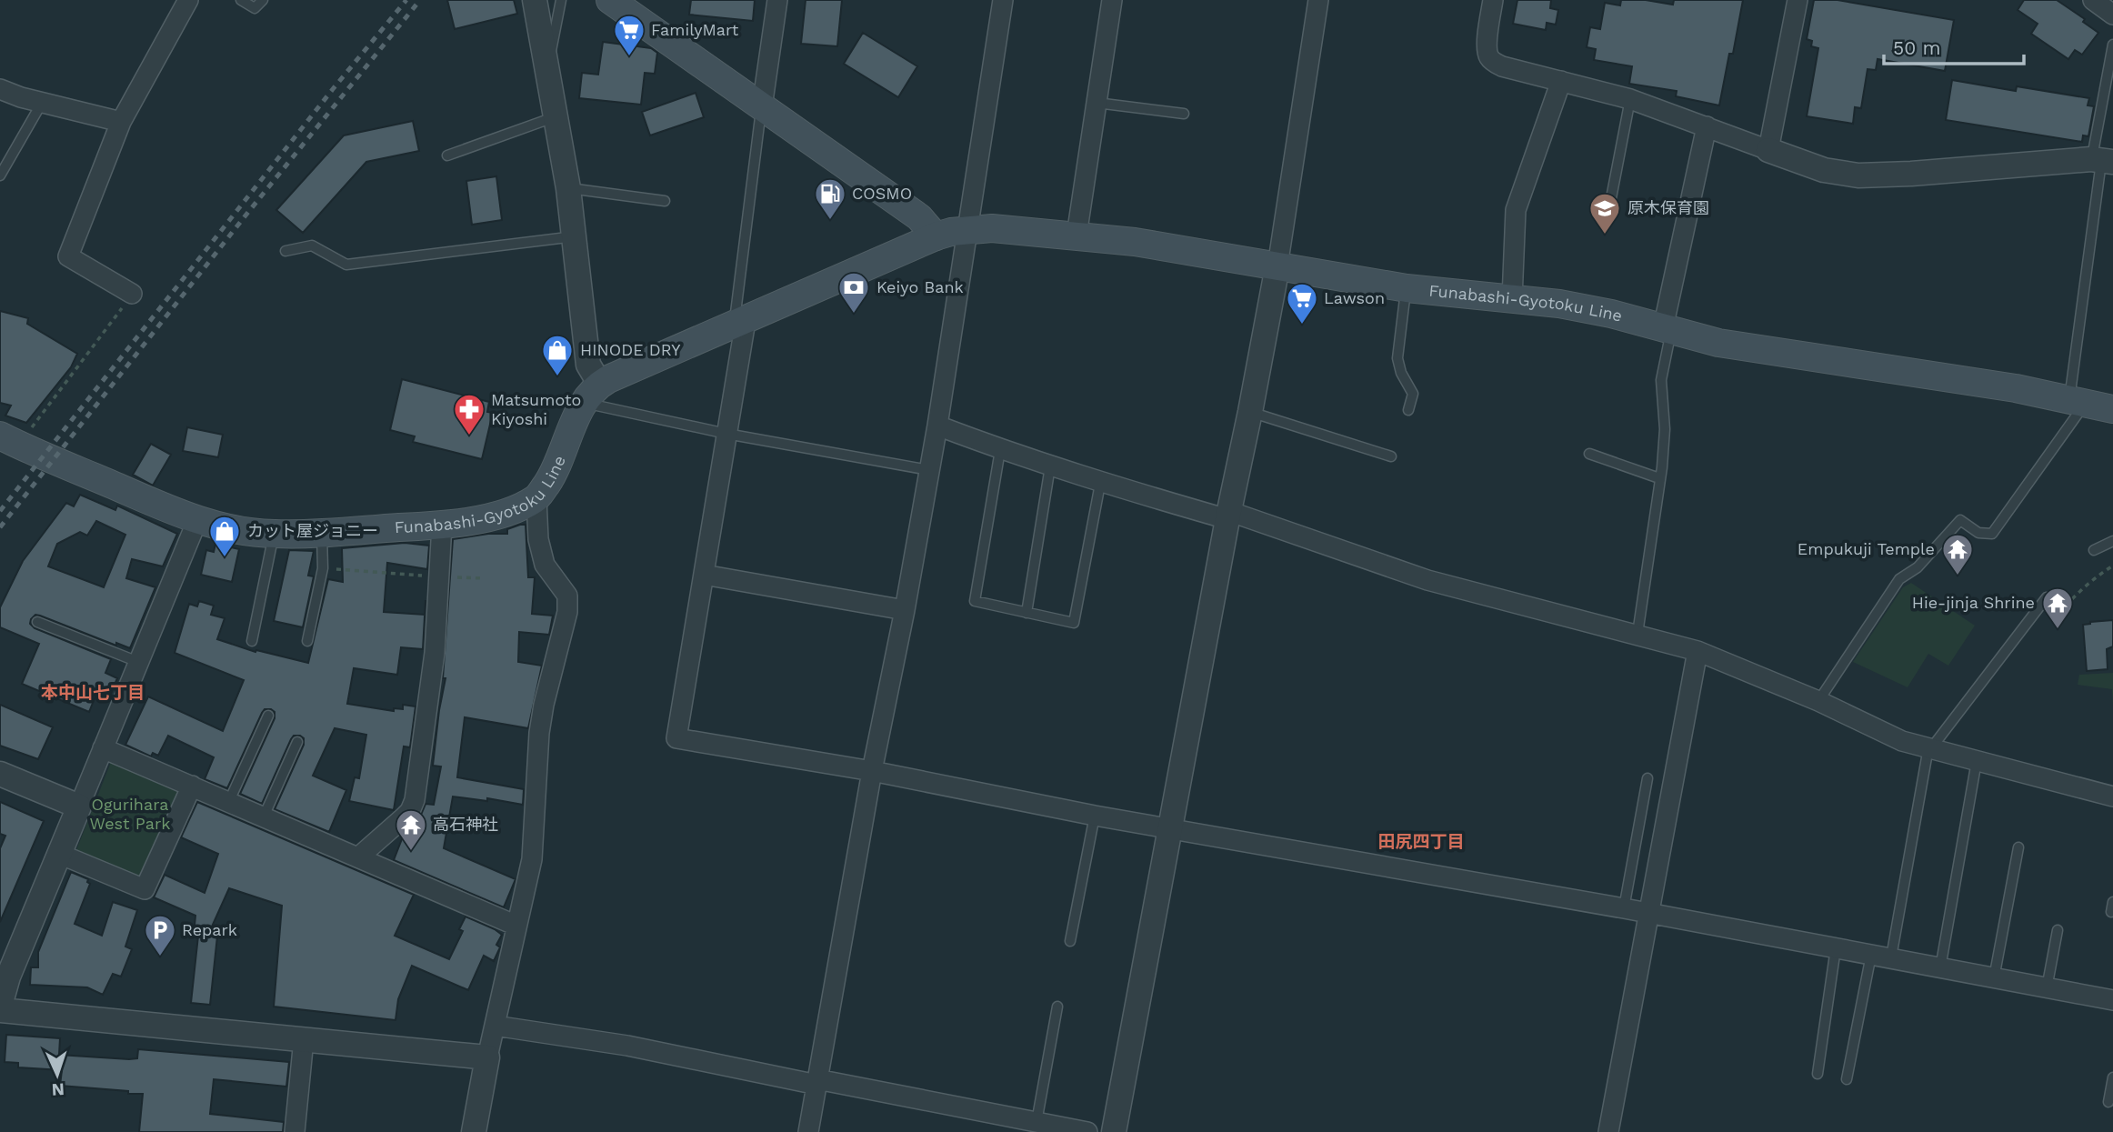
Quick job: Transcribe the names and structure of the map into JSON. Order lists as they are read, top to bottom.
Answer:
{
  "streets": {
    "main road": ["Funabashi-Gyotoku Line"]
  },
  "districts": ["本中山七丁目", "田尻四丁目"],
  "parks": ["Ogurihara West Park"],
  "places": {
    "supermarket": ["FamilyMart", "Lawson"],
    "fuel station": ["COSMO"],
    "school or university": ["原木保育園"],
    "bank": ["Keiyo Bank"],
    "shop": ["HINODE DRY", "カット屋ジョニー"],
    "pharmacy": ["Matsumoto Kiyoshi"],
    "temple": ["Empukuji Temple", "Hie-jinja Shrine", "高石神社"],
    "parking": ["Repark"]
  },
  "scale_bar": "50 m",
  "north": "bottom"
}
